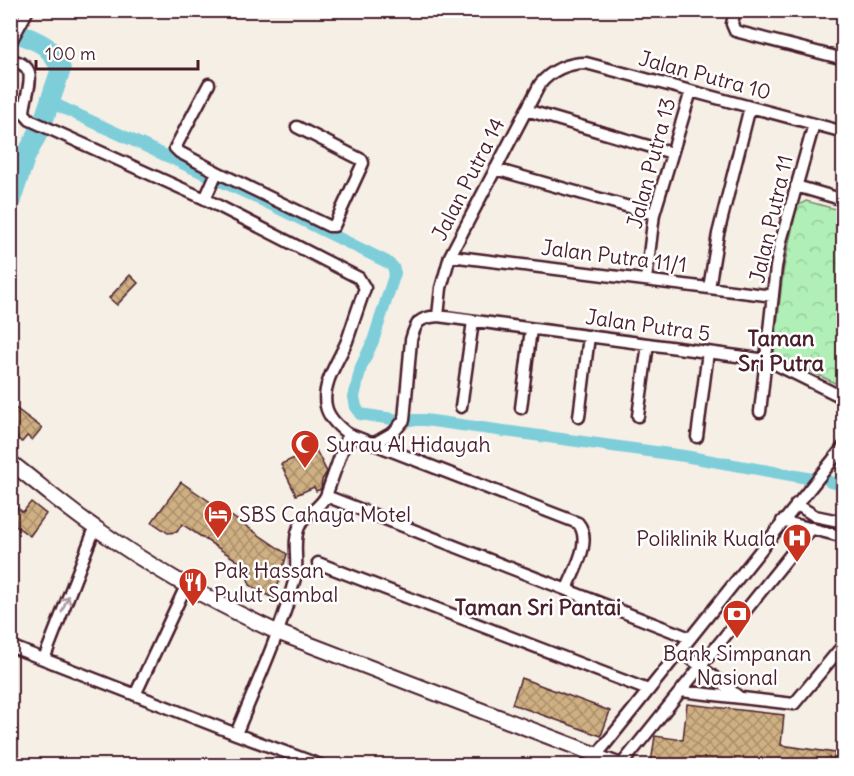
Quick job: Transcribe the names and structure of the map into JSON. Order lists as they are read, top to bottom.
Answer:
{
  "streets": {
    "street": [
      "Jalan Putra 10",
      "Jalan Putra 13",
      "Jalan Putra 14",
      "Jalan Putra 11",
      "Jalan Putra 11/1",
      "Jalan Putra 5"
    ]
  },
  "crossings": [
    ["Jalan Putra 10", "Jalan Putra 13"],
    ["Jalan Putra 10", "Jalan Putra 14"],
    ["Jalan Putra 10", "Jalan Putra 11"],
    ["Jalan Putra 13", "Jalan Putra 11/1"],
    ["Jalan Putra 14", "Jalan Putra 11/1"],
    ["Jalan Putra 14", "Jalan Putra 5"],
    ["Jalan Putra 11", "Jalan Putra 11/1"],
    ["Jalan Putra 11", "Jalan Putra 5"]
  ],
  "districts": ["Taman Sri Putra", "Taman Sri Pantai"],
  "places": {
    "mosque": ["Surau Al Hidayah"],
    "hotel": ["SBS Cahaya Motel"],
    "hospital": ["Poliklinik Kuala"],
    "restaurant": ["Pak Hassan Pulut Sambal"],
    "bank": ["Bank Simpanan Nasional"]
  },
  "scale_bar": "100 m"
}
